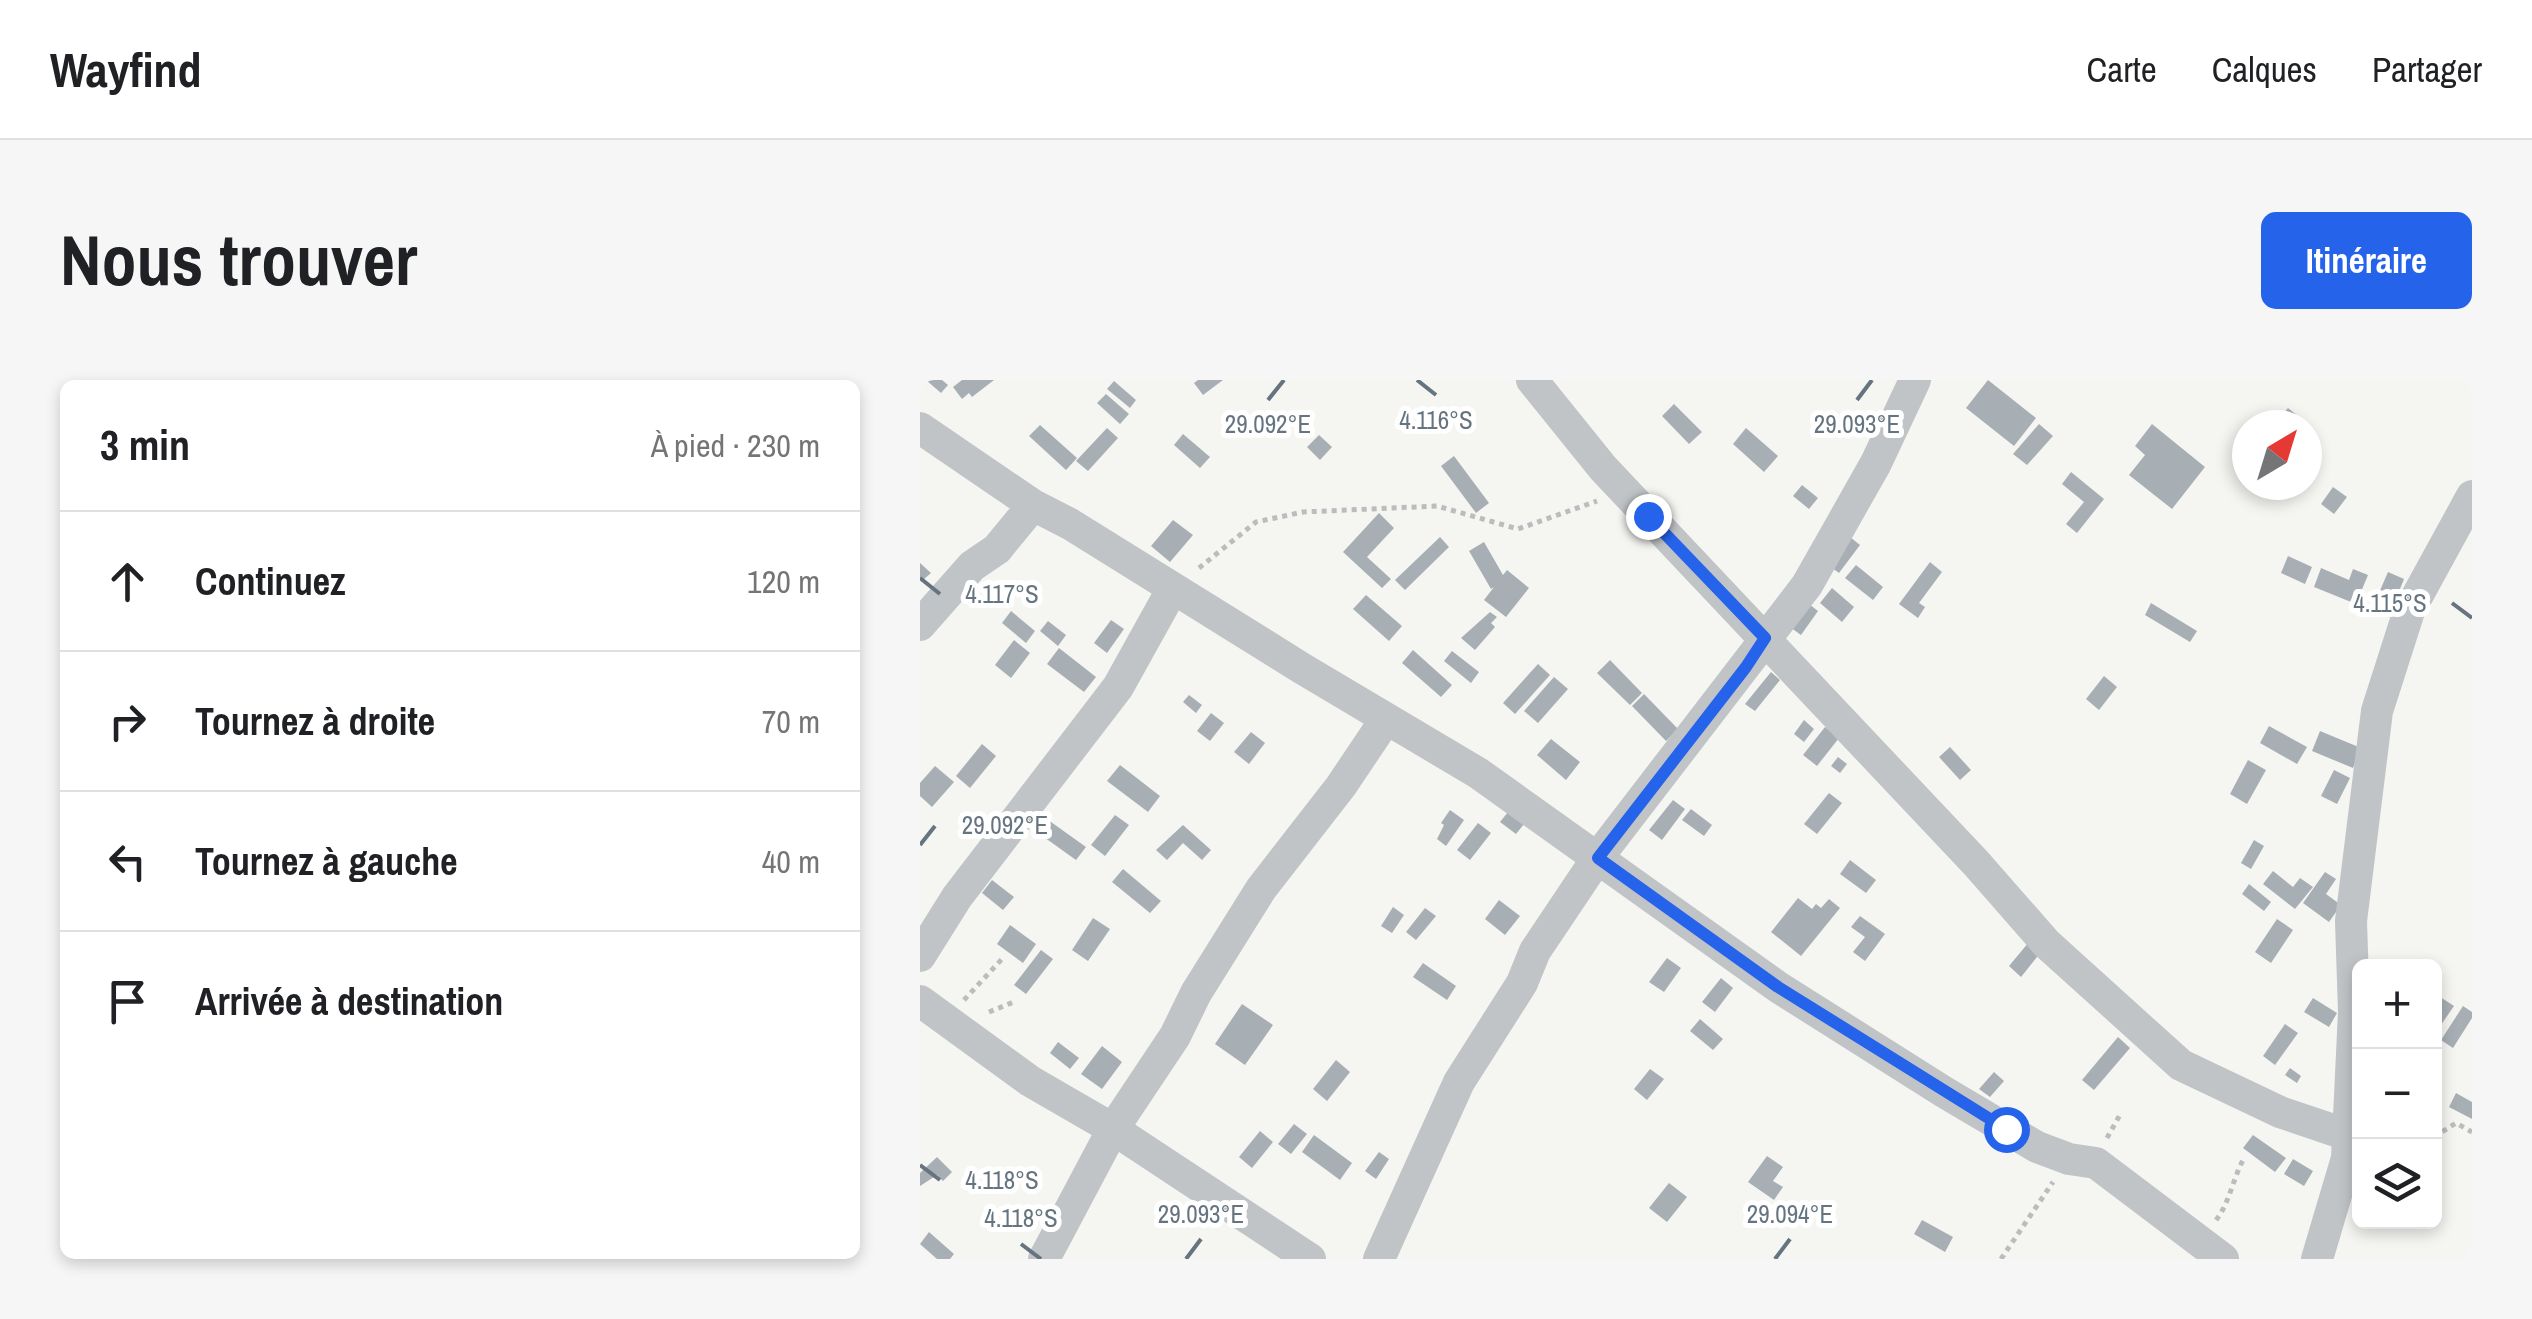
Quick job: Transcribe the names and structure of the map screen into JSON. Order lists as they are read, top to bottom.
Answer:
{
  "north": "top right",
  "page": {
    "header": "Wayfind",
    "nav": ["Carte", "Calques", "Partager"],
    "buttons": "Itinéraire",
    "title": "Nous trouver",
    "heading": ["3 min", "À pied · 230 m"],
    "list": [
      ["Continuez", "120 m"],
      ["Tournez à droite", "70 m"],
      ["Tournez à gauche", "40 m"],
      "Arrivée à destination"
    ],
    "map_buttons": ["+", "−"]
  },
  "coordinates": [
    "4.116°S",
    "29.093°E",
    "29.092°E",
    "4.117°S",
    "4.115°S",
    "4.118°S",
    "29.094°E"
  ]
}
